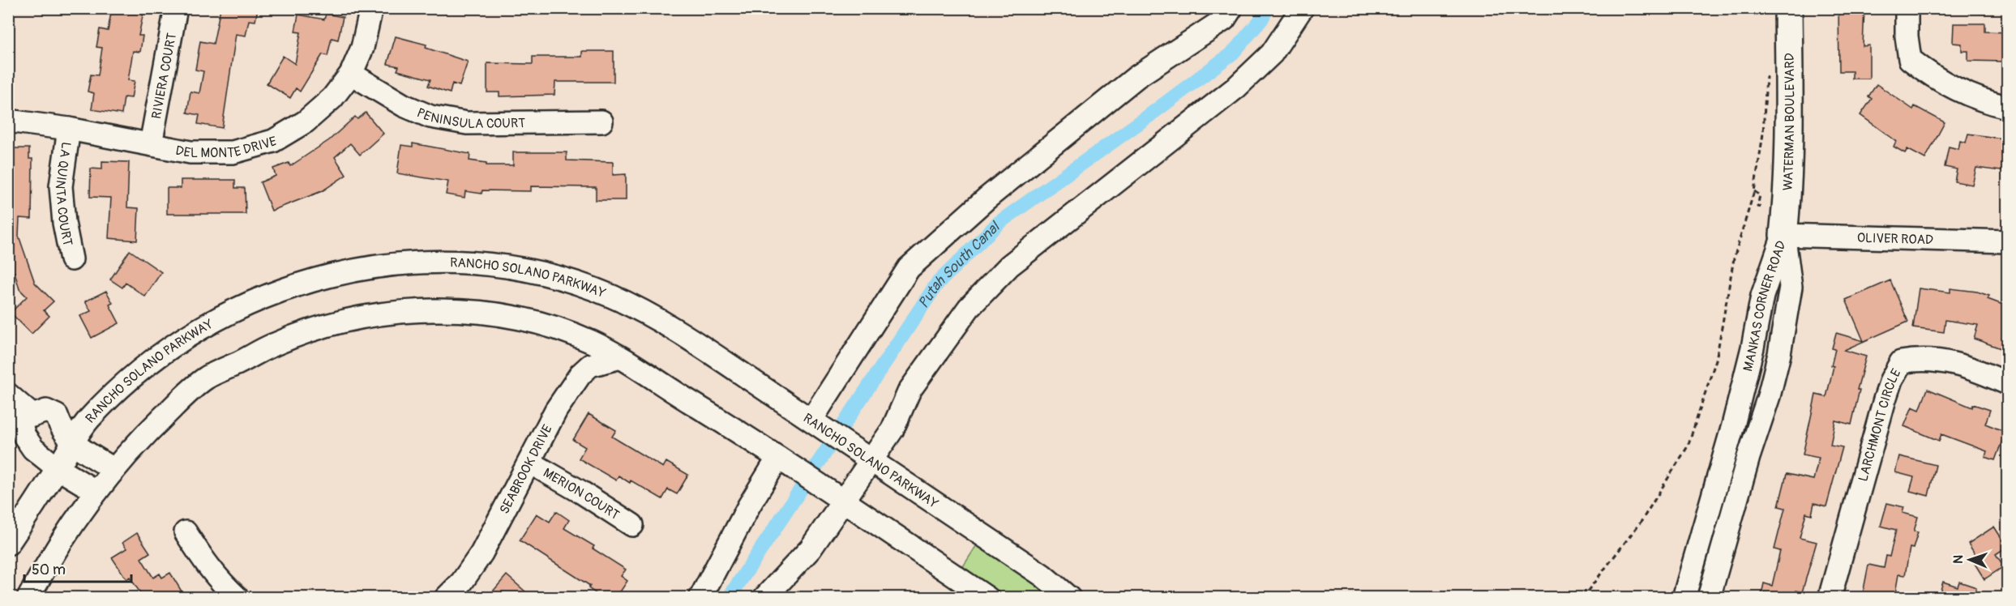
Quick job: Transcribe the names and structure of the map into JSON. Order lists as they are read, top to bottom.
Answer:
{
  "streets": {
    "main road": ["WATERMAN BOULEVARD"],
    "street": [
      "RIVIERA COURT",
      "PENINSULA COURT",
      "DEL MONTE DRIVE",
      "LA QUINTA COURT",
      "OLIVER ROAD",
      "RANCHO SOLANO PARKWAY",
      "MANKAS CORNER ROAD",
      "LARCHMONT CIRCLE",
      "SEABROOK DRIVE",
      "MERION COURT"
    ]
  },
  "crossings": [
    ["RIVIERA COURT", "DEL MONTE DRIVE"],
    ["PENINSULA COURT", "DEL MONTE DRIVE"],
    ["WATERMAN BOULEVARD", "OLIVER ROAD"],
    ["WATERMAN BOULEVARD", "MANKAS CORNER ROAD"],
    ["DEL MONTE DRIVE", "LA QUINTA COURT"],
    ["OLIVER ROAD", "MANKAS CORNER ROAD"],
    ["SEABROOK DRIVE", "MERION COURT"]
  ],
  "water": ["Putah South Canal"],
  "scale_bar": "50 m",
  "north": "left"
}
